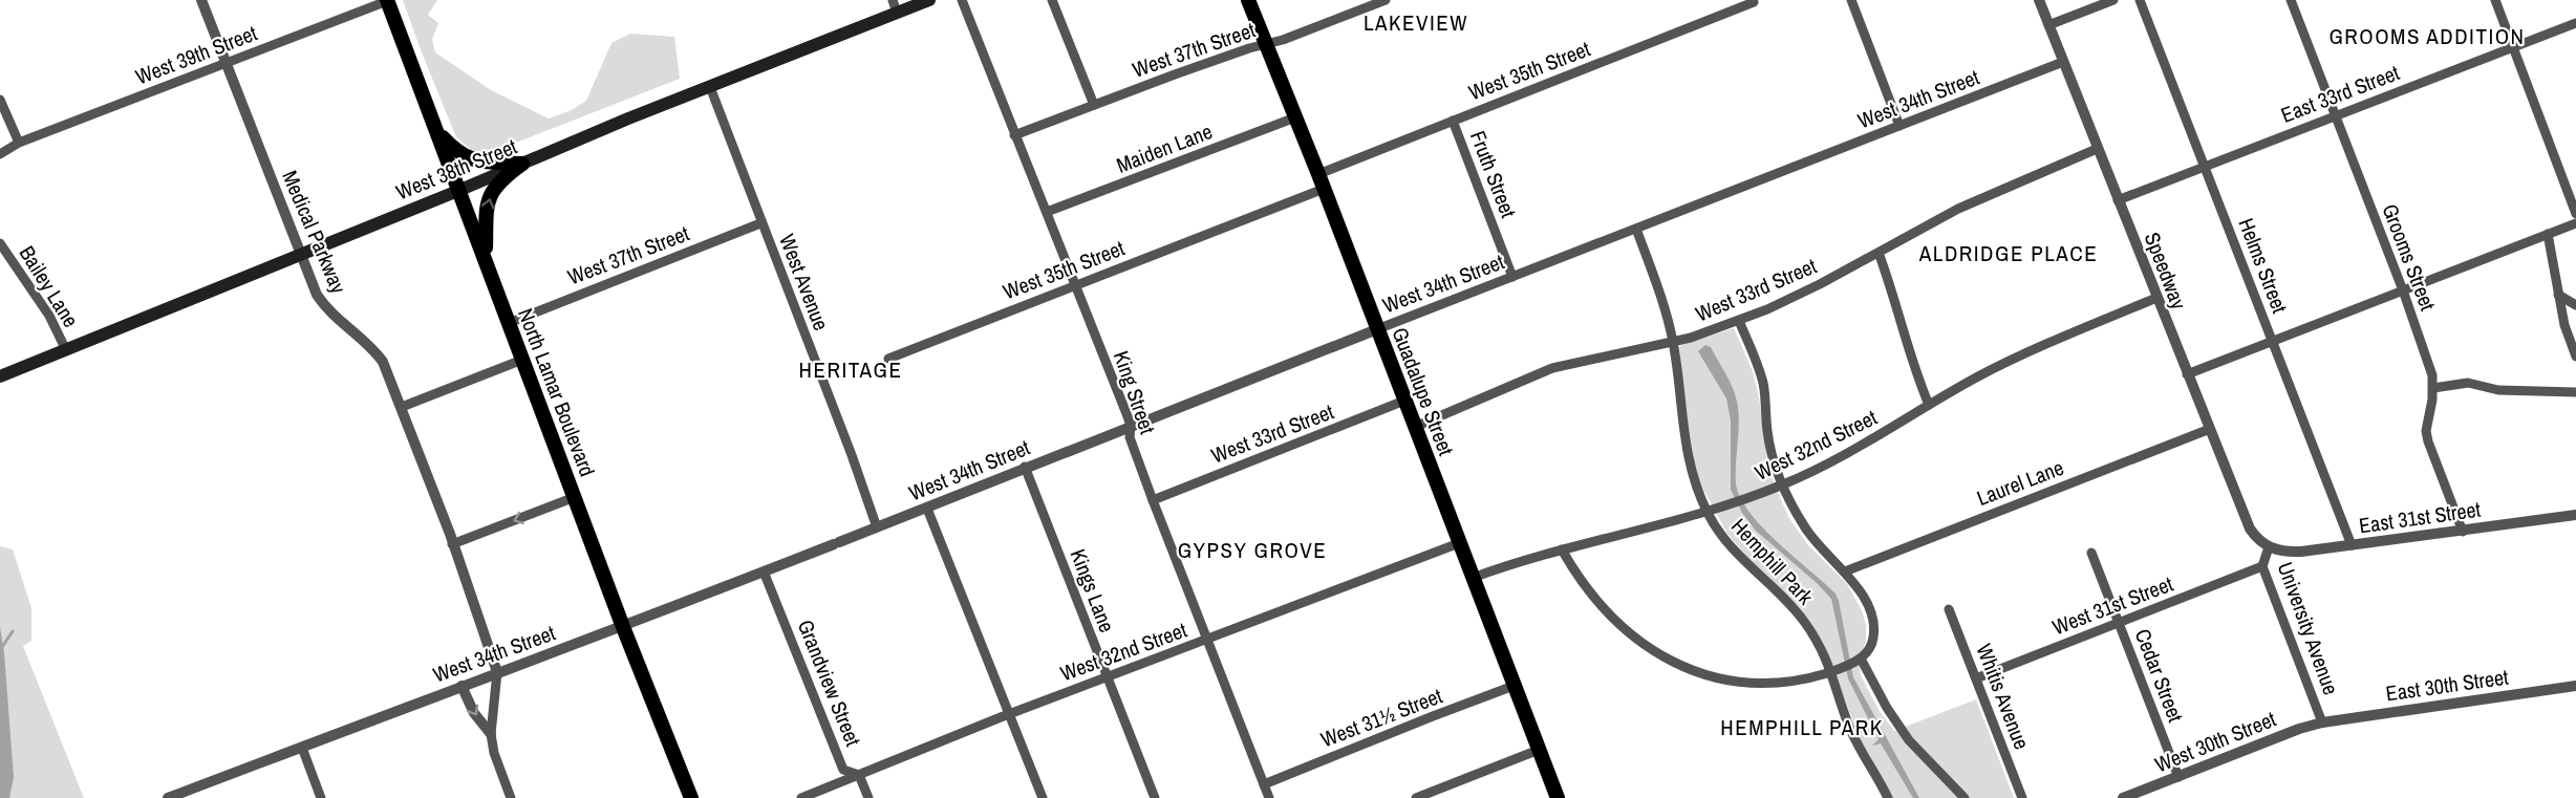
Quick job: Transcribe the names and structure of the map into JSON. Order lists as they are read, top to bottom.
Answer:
{
  "streets": {
    "main road": ["West 38th Street", "Guadalupe Street", "North Lamar Boulevard"],
    "street": [
      "West 37th Street",
      "West 39th Street",
      "West 35th Street",
      "East 33rd Street",
      "West 34th Street",
      "Maiden Lane",
      "Fruth Street",
      "Medical Parkway",
      "Grooms Street",
      "Helms Street",
      "Speedway",
      "West Avenue",
      "Bailey Lane",
      "West 33rd Street",
      "King Street",
      "West 32nd Street",
      "Laurel Lane",
      "East 31st Street",
      "Hemphill Park",
      "Kings Lane",
      "West 31st Street",
      "University Avenue",
      "Cedar Street",
      "Grandview Street",
      "East 30th Street",
      "Whitis Avenue",
      "West 31½ Street",
      "West 30th Street"
    ]
  },
  "crossings": [
    ["West 37th Street", "West Avenue"],
    ["West 37th Street", "Guadalupe Street"],
    ["West 37th Street", "North Lamar Boulevard"],
    ["West 37th Street", "King Street"],
    ["West 39th Street", "Medical Parkway"],
    ["West 39th Street", "North Lamar Boulevard"],
    ["West 35th Street", "Fruth Street"],
    ["West 35th Street", "Guadalupe Street"],
    ["West 35th Street", "King Street"],
    ["East 33rd Street", "Grooms Street"],
    ["East 33rd Street", "Helms Street"],
    ["East 33rd Street", "Speedway"],
    ["West 34th Street", "Fruth Street"],
    ["West 34th Street", "Medical Parkway"],
    ["West 34th Street", "Speedway"],
    ["West 34th Street", "West Avenue"],
    ["West 34th Street", "Guadalupe Street"],
    ["West 34th Street", "North Lamar Boulevard"],
    ["West 34th Street", "King Street"],
    ["West 34th Street", "Hemphill Park"],
    ["West 34th Street", "Kings Lane"],
    ["West 34th Street", "Grandview Street"],
    ["Maiden Lane", "Guadalupe Street"],
    ["Maiden Lane", "King Street"],
    ["West 38th Street", "Medical Parkway"],
    ["West 38th Street", "West Avenue"],
    ["West 38th Street", "Bailey Lane"],
    ["West 38th Street", "North Lamar Boulevard"],
    ["Grooms Street", "East 31st Street"],
    ["Helms Street", "East 31st Street"],
    ["Speedway", "West 33rd Street"],
    ["Speedway", "West 32nd Street"],
    ["Speedway", "Laurel Lane"],
    ["Speedway", "East 31st Street"],
    ["Speedway", "University Avenue"],
    ["West 33rd Street", "Guadalupe Street"],
    ["West 33rd Street", "King Street"],
    ["West 33rd Street", "Hemphill Park"],
    ["Guadalupe Street", "West 32nd Street"],
    ["Guadalupe Street", "West 31½ Street"],
    ["King Street", "West 32nd Street"],
    ["King Street", "West 31½ Street"],
    ["West 32nd Street", "Hemphill Park"],
    ["West 32nd Street", "Kings Lane"],
    ["West 32nd Street", "Grandview Street"],
    ["Laurel Lane", "Hemphill Park"],
    ["East 31st Street", "University Avenue"],
    ["West 31st Street", "University Avenue"],
    ["West 31st Street", "Cedar Street"],
    ["West 31st Street", "Whitis Avenue"],
    ["University Avenue", "East 30th Street"],
    ["University Avenue", "West 30th Street"],
    ["Cedar Street", "West 30th Street"],
    ["East 30th Street", "West 30th Street"]
  ],
  "districts": [
    "LAKEVIEW",
    "GROOMS ADDITION",
    "ALDRIDGE PLACE",
    "HERITAGE",
    "GYPSY GROVE",
    "HEMPHILL PARK"
  ]
}
